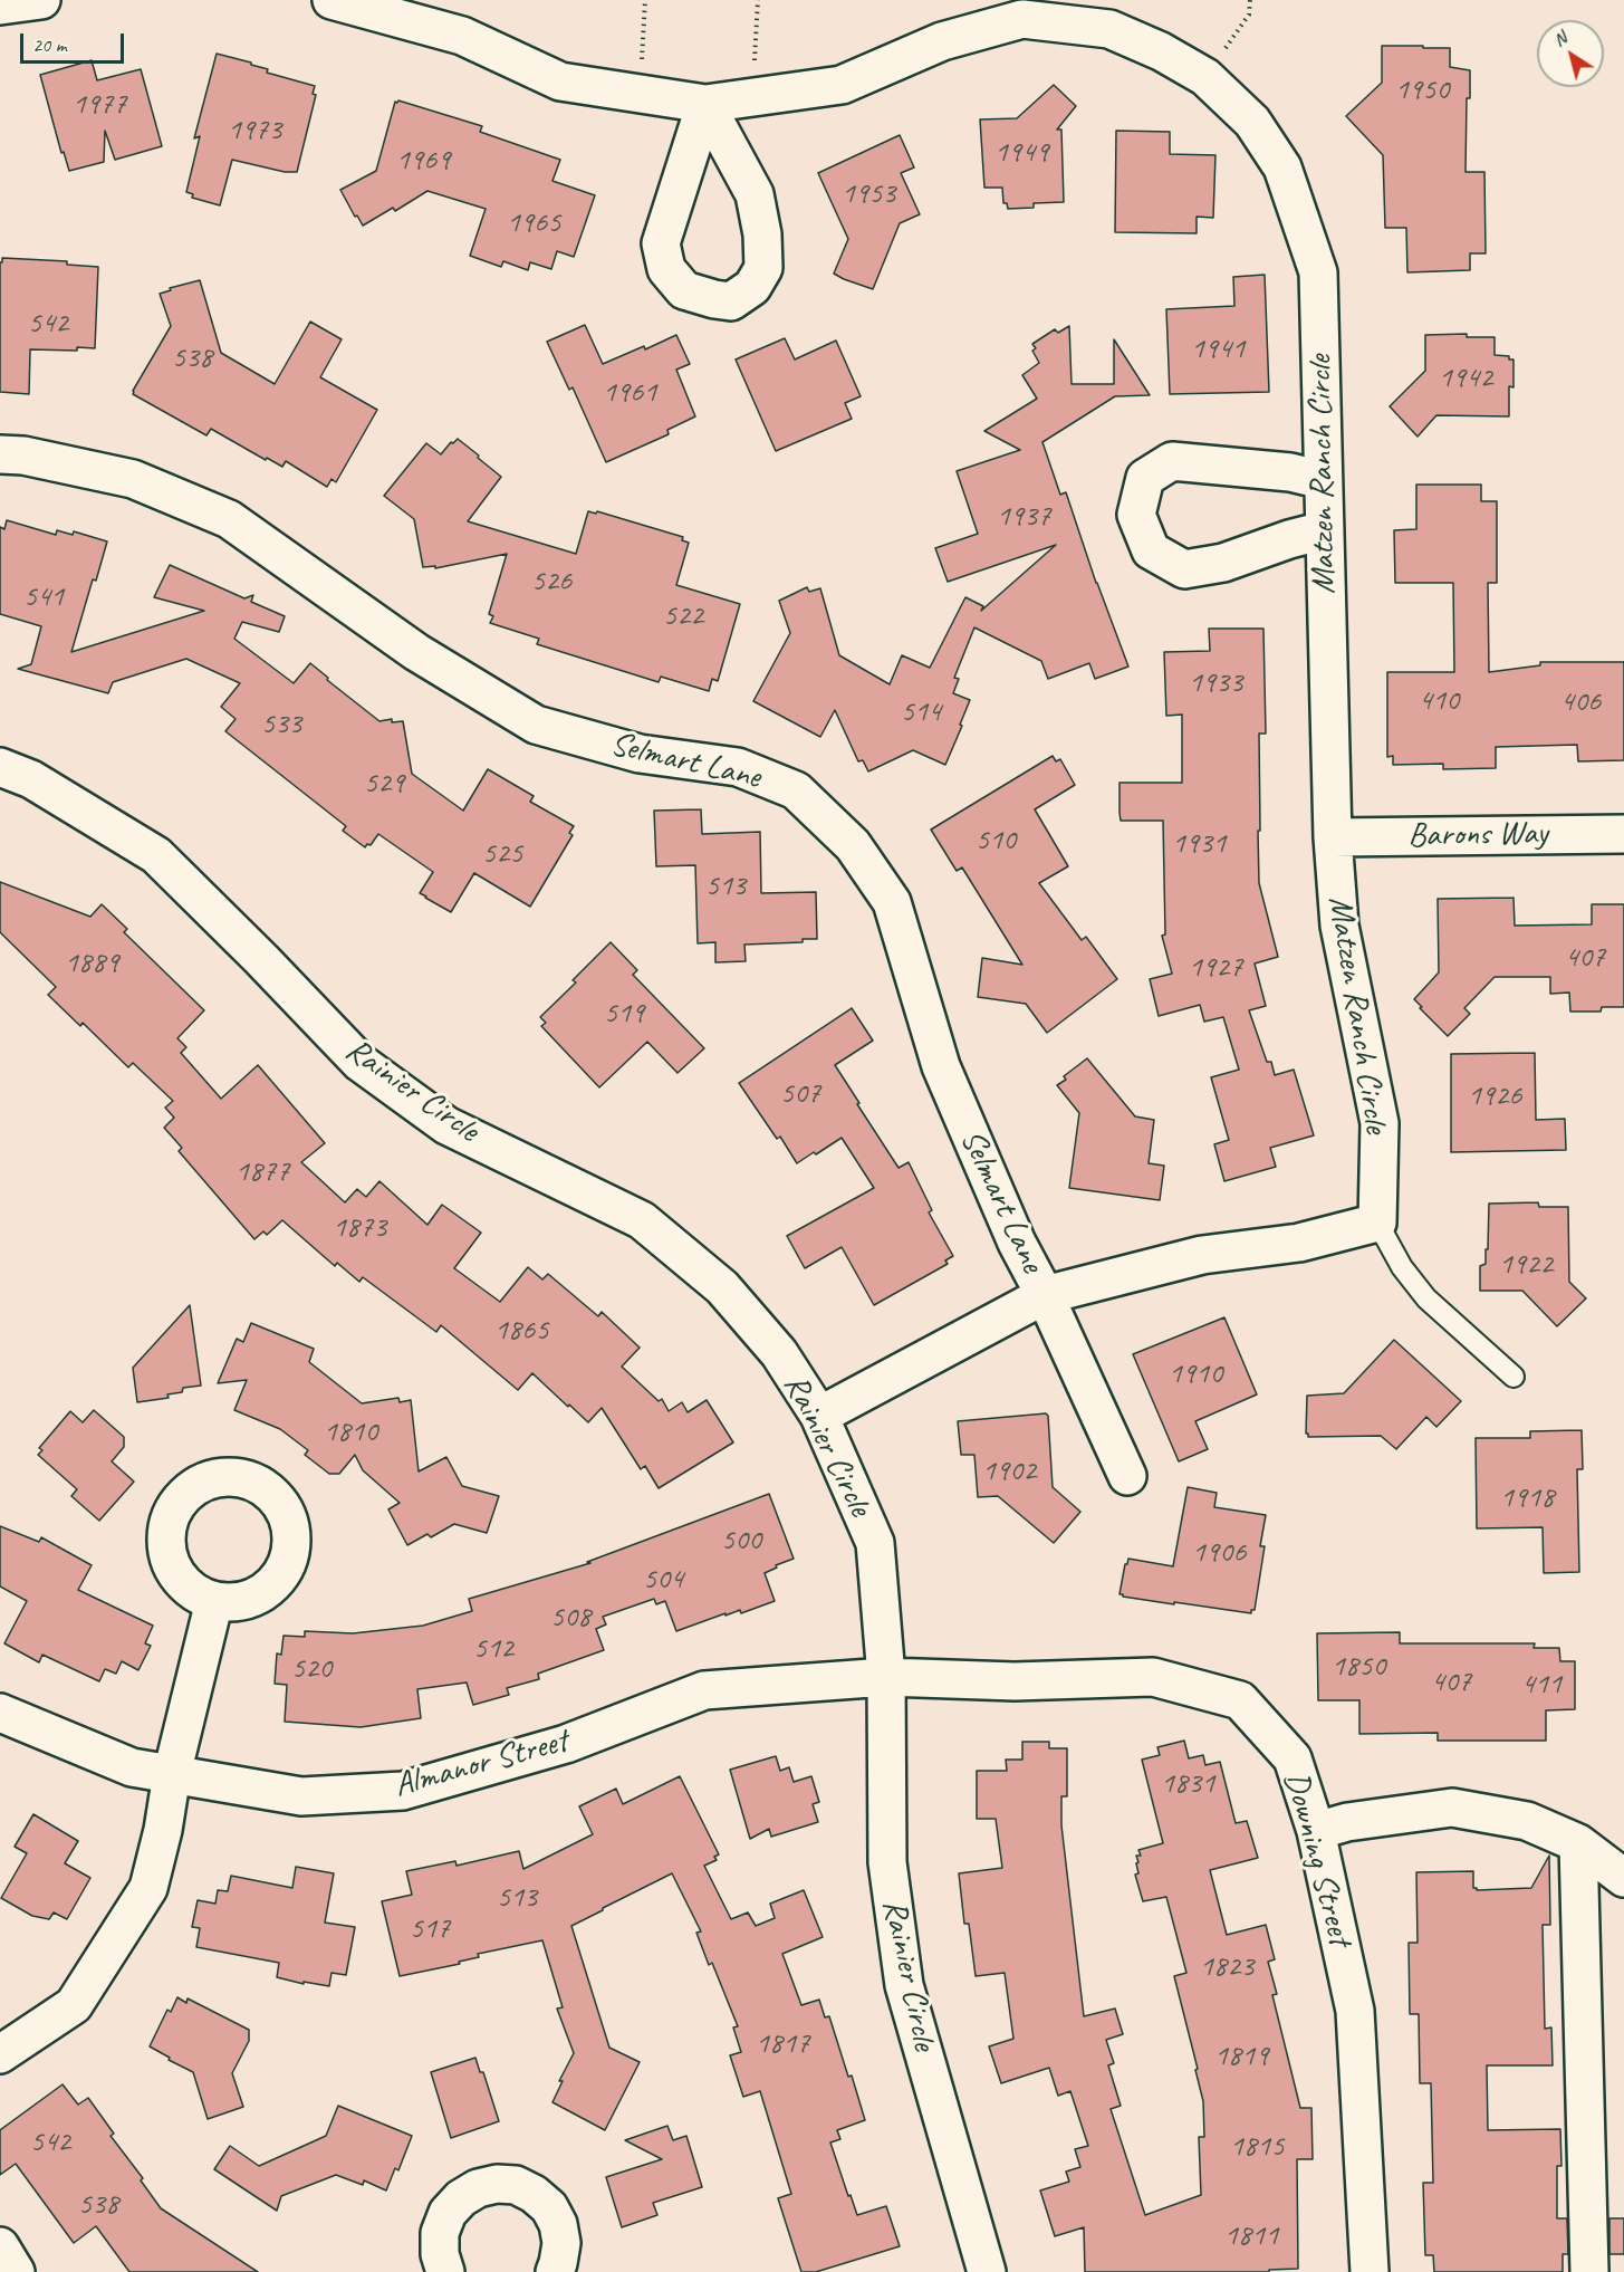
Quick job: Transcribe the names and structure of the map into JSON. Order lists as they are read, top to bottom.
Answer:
{
  "streets": {
    "street": [
      "Matzen Ranch Circle",
      "Selmart Lane",
      "Barons Way",
      "Rainier Circle",
      "Almanor Street",
      "Downing Street"
    ]
  },
  "crossings": [
    ["Matzen Ranch Circle", "Barons Way"],
    ["Rainier Circle", "Almanor Street"],
    ["Rainier Circle", "Downing Street"],
    ["Almanor Street", "Downing Street"]
  ],
  "house_numbers": [
    "1950",
    "1977",
    "1973",
    "1949",
    "1969",
    "1953",
    "1965",
    "542",
    "1941",
    "538",
    "1942",
    "1961",
    "1937",
    "526",
    "541",
    "522",
    "1933",
    "410",
    "406",
    "514",
    "533",
    "529",
    "510",
    "1931",
    "525",
    "513",
    "407",
    "1889",
    "1927",
    "519",
    "507",
    "1926",
    "1877",
    "1873",
    "1922",
    "1865",
    "1910",
    "1810",
    "1902",
    "1918",
    "500",
    "1906",
    "504",
    "508",
    "512",
    "1850",
    "520",
    "407",
    "411",
    "1831",
    "513",
    "517",
    "1823",
    "1817",
    "1819",
    "542",
    "1815",
    "538",
    "1811"
  ],
  "scale_bar": "20 m",
  "north": "top left"
}
